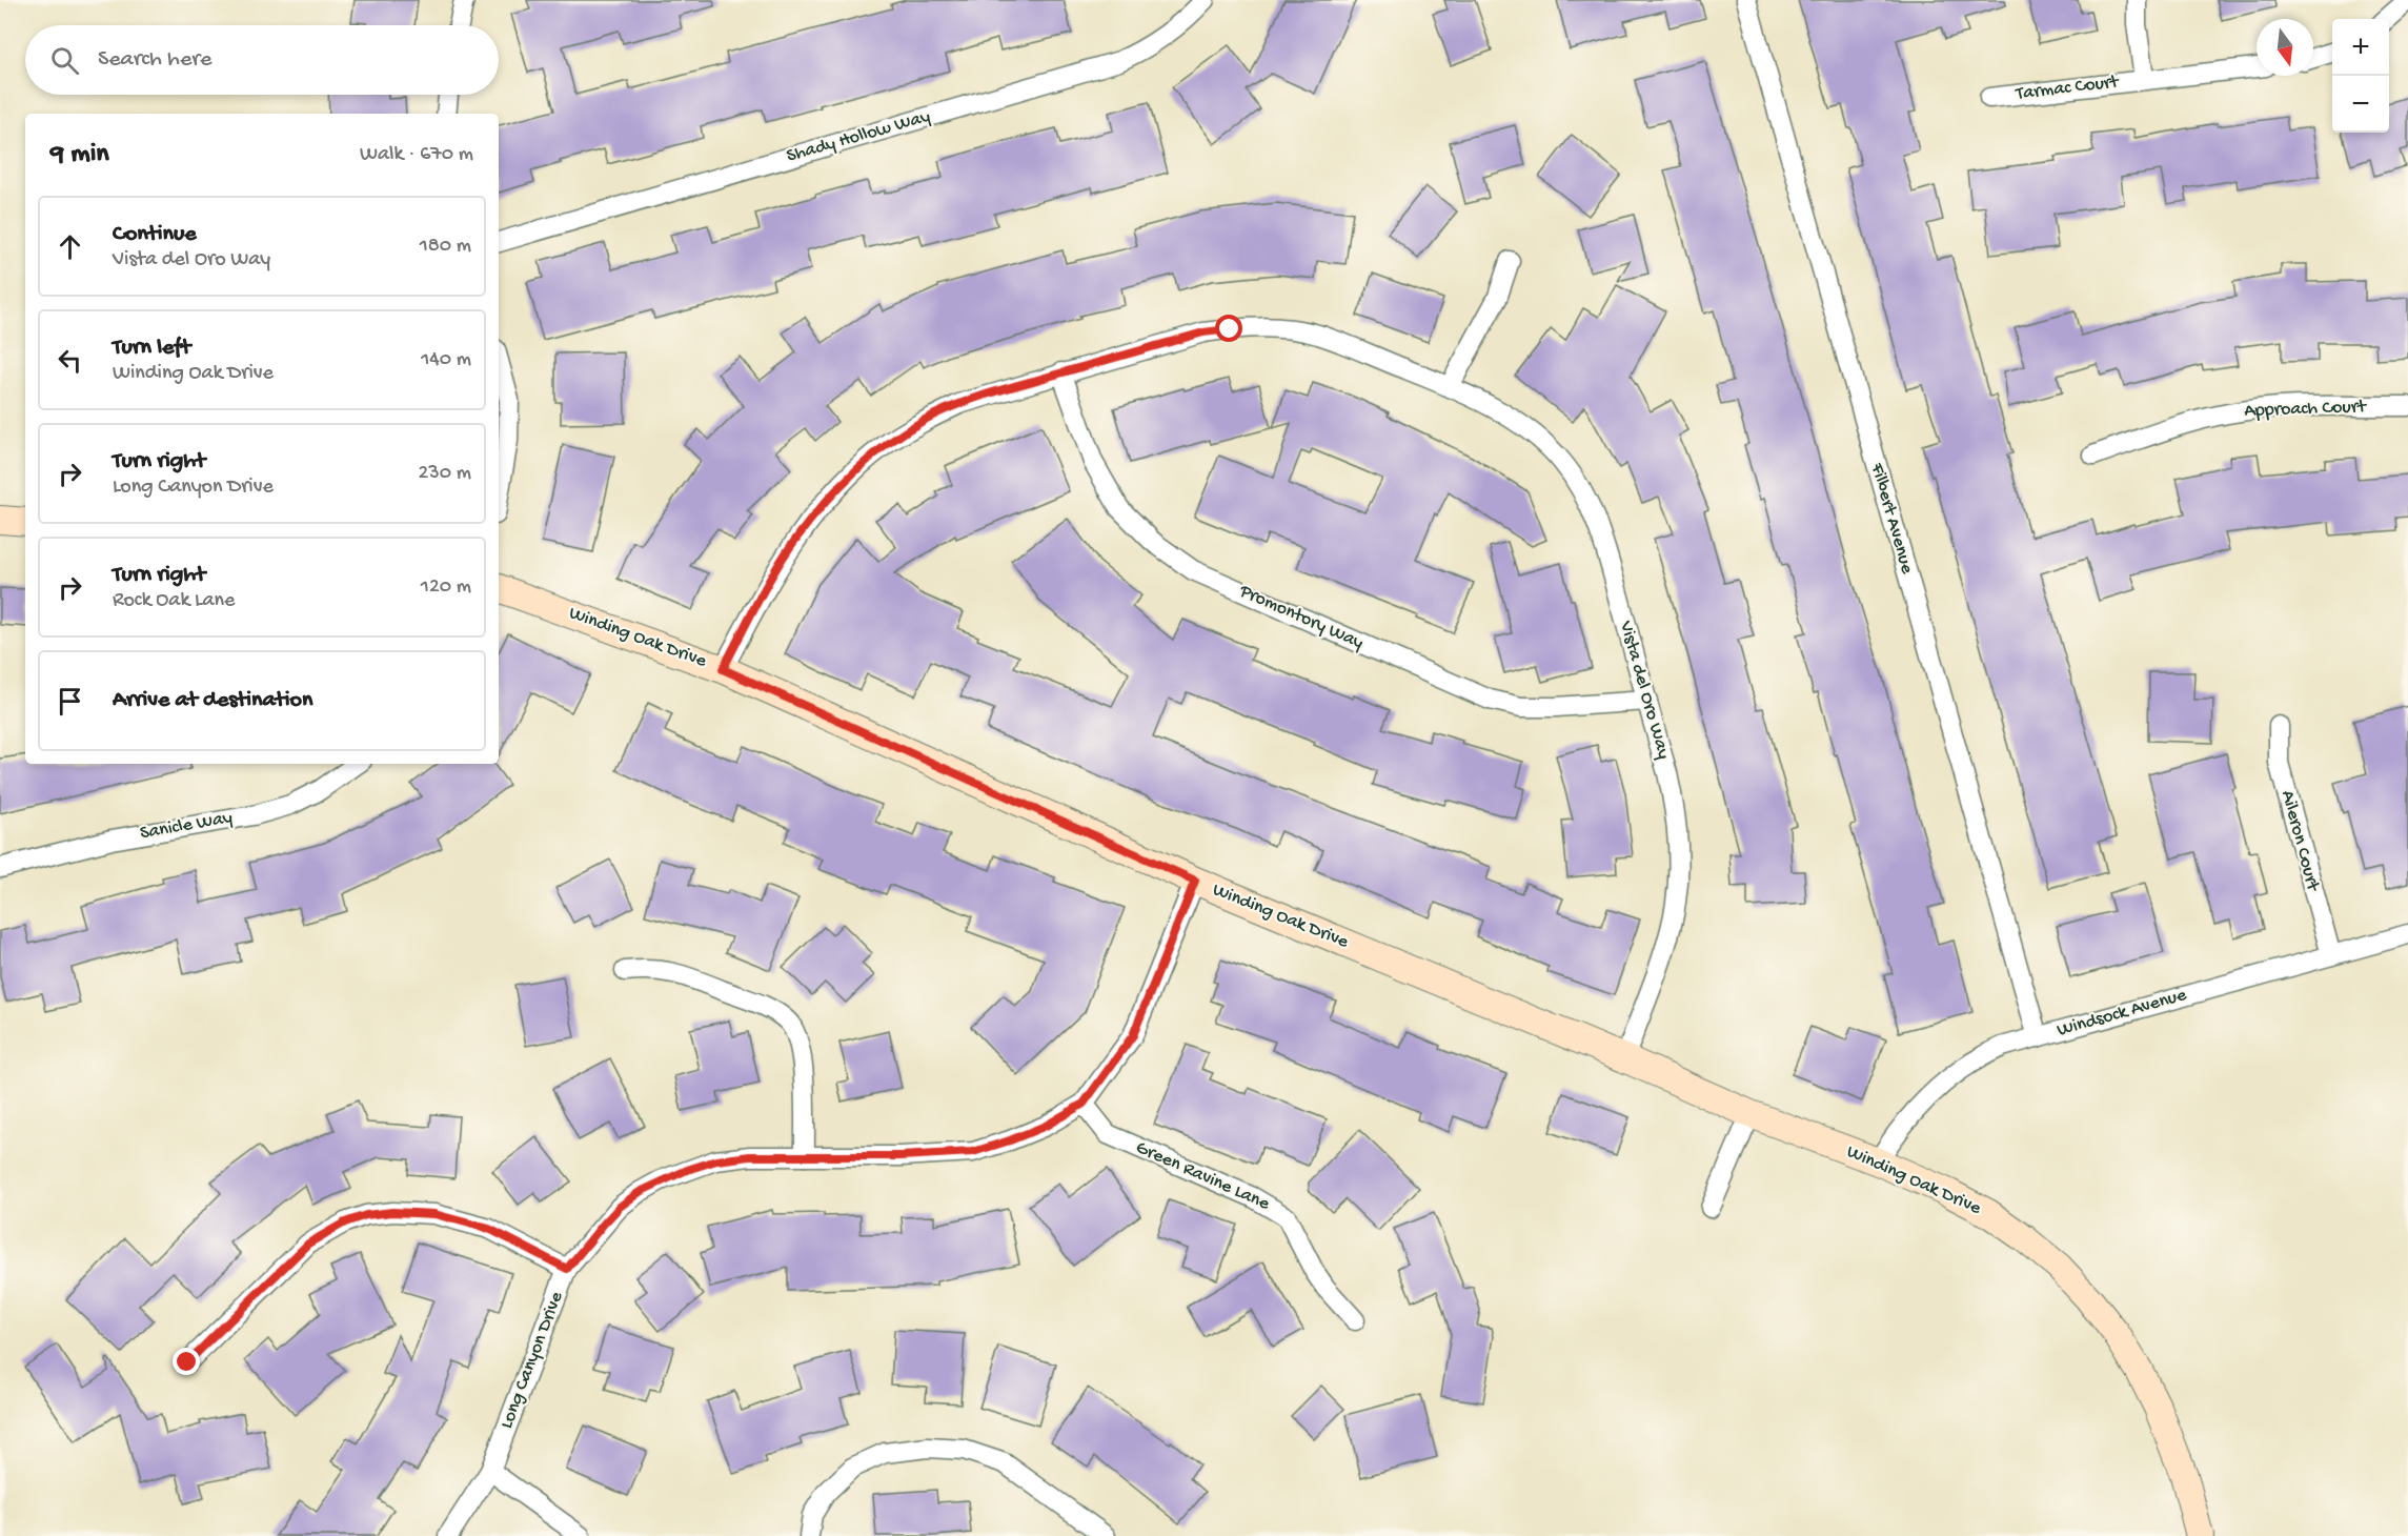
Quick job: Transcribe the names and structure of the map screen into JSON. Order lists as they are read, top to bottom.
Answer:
{
  "streets": {
    "street": [
      "Tarmac Court",
      "Shady Hollow Way",
      "Approach Court",
      "Filbert Avenue",
      "Promontory Way",
      "Winding Oak Drive",
      "Vista del Oro Way",
      "Sanicle Way",
      "Aileron Court",
      "Windsock Avenue",
      "Green Ravine Lane",
      "Long Canyon Drive"
    ]
  },
  "crossings": [
    ["Filbert Avenue", "Windsock Avenue"],
    ["Promontory Way", "Vista del Oro Way"],
    ["Winding Oak Drive", "Vista del Oro Way"],
    ["Winding Oak Drive", "Windsock Avenue"],
    ["Winding Oak Drive", "Long Canyon Drive"],
    ["Aileron Court", "Windsock Avenue"],
    ["Green Ravine Lane", "Long Canyon Drive"]
  ],
  "north": "bottom",
  "page": {
    "map_buttons": ["+", "−"],
    "search": "Search here",
    "heading": ["9 min", "Walk · 670 m"],
    "list": [
      ["Continue", "Vista del Oro Way", "180 m"],
      ["Turn left", "Winding Oak Drive", "140 m"],
      ["Turn right", "Long Canyon Drive", "230 m"],
      ["Turn right", "Rock Oak Lane", "120 m"],
      "Arrive at destination"
    ]
  }
}
